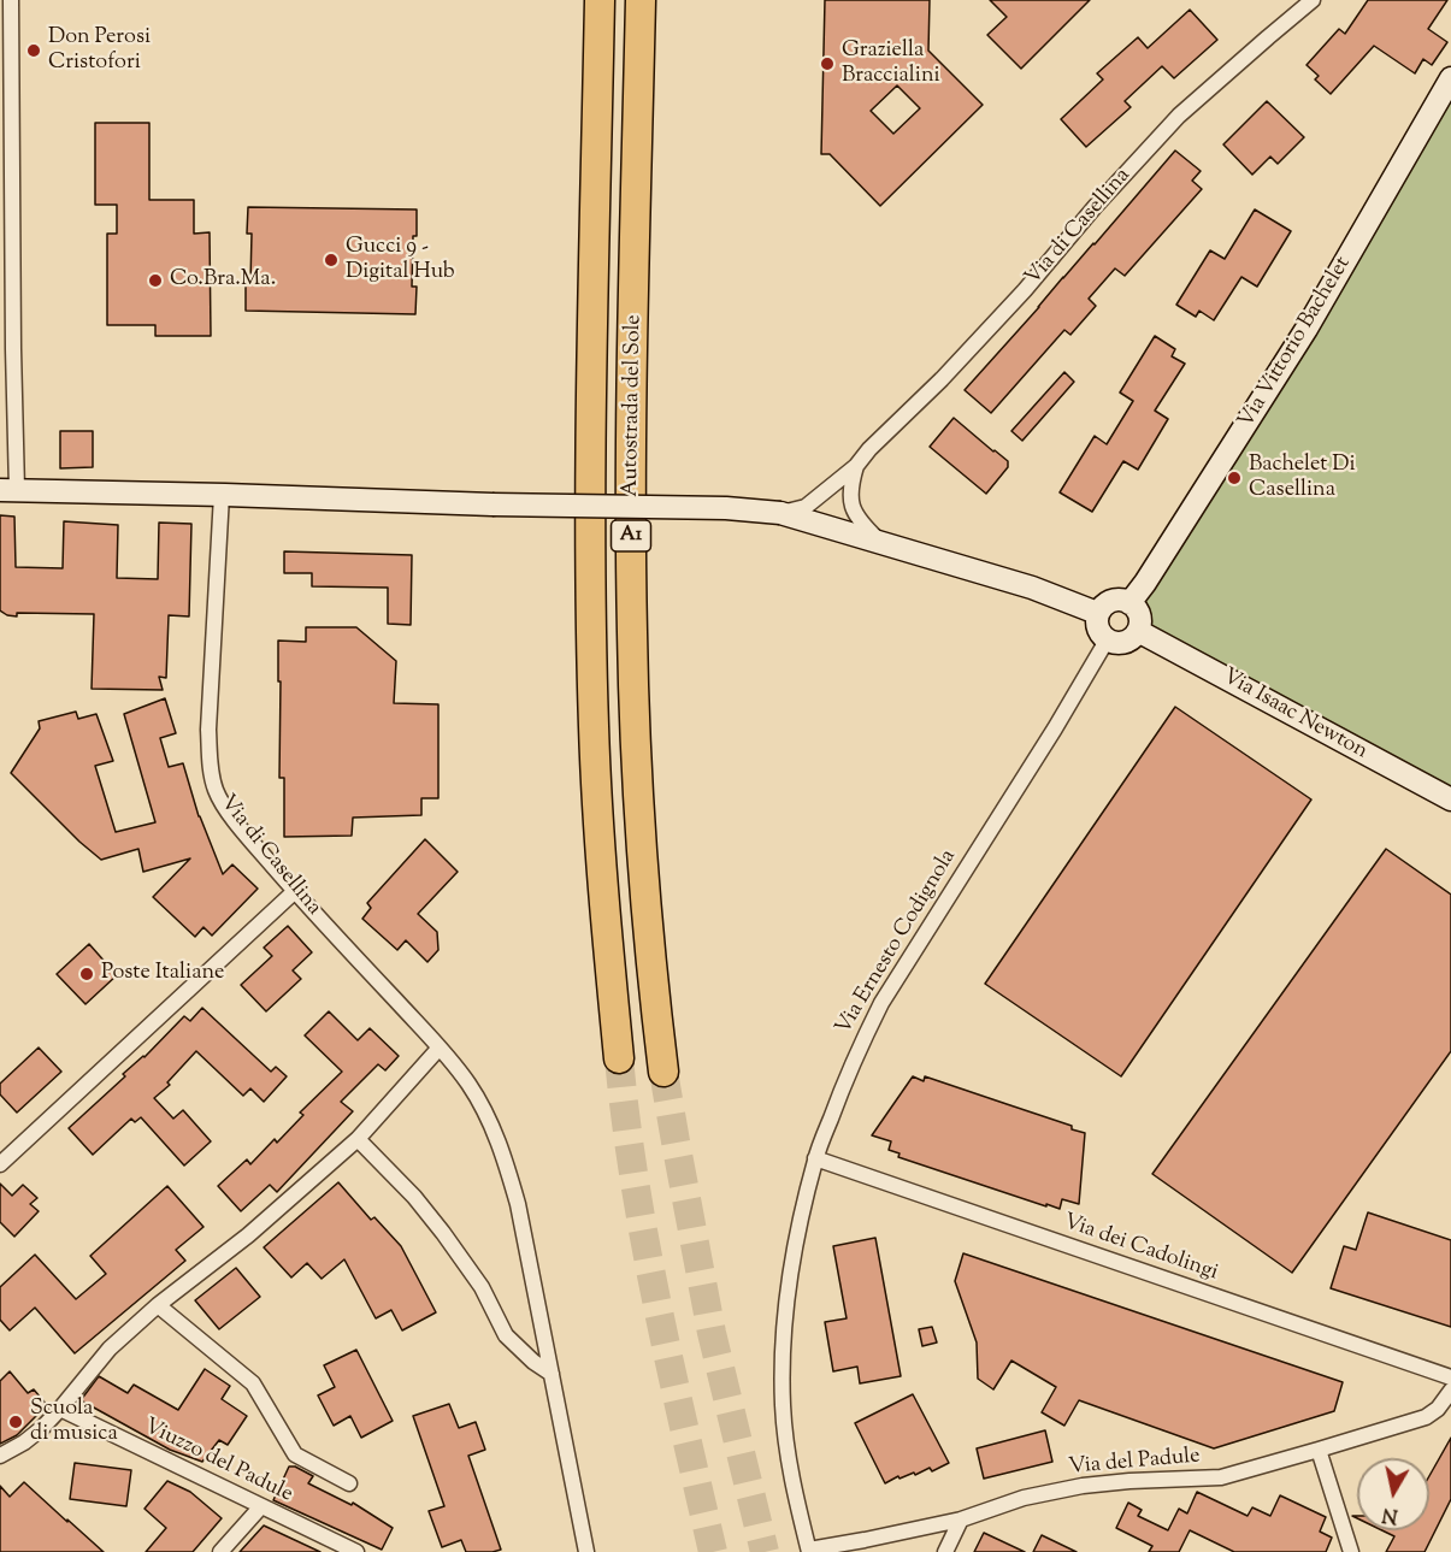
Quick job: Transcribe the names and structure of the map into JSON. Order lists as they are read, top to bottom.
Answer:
{
  "streets": {
    "highway": ["Autostrada del Sole", "A1"],
    "street": [
      "Via di Casellina",
      "Via Vittorio Bachelet",
      "Via Isaac Newton",
      "Via Ernesto Codignola",
      "Via dei Cadolingi",
      "Viuzzo del Padule",
      "Via del Padule"
    ]
  },
  "crossings": [
    ["Via Vittorio Bachelet", "Via Isaac Newton"],
    ["Via Vittorio Bachelet", "Via Ernesto Codignola"],
    ["Via Isaac Newton", "Via Ernesto Codignola"],
    ["Via Ernesto Codignola", "Via dei Cadolingi"],
    ["Via Ernesto Codignola", "Via del Padule"]
  ],
  "places": [
    "Don Perosi Cristofori",
    "Graziella Braccialini",
    "Gucci 9 - Digital Hub",
    "Co.Bra.Ma.",
    "Bachelet Di Casellina",
    "Poste Italiane",
    "Scuola di musica"
  ],
  "north": "bottom"
}
